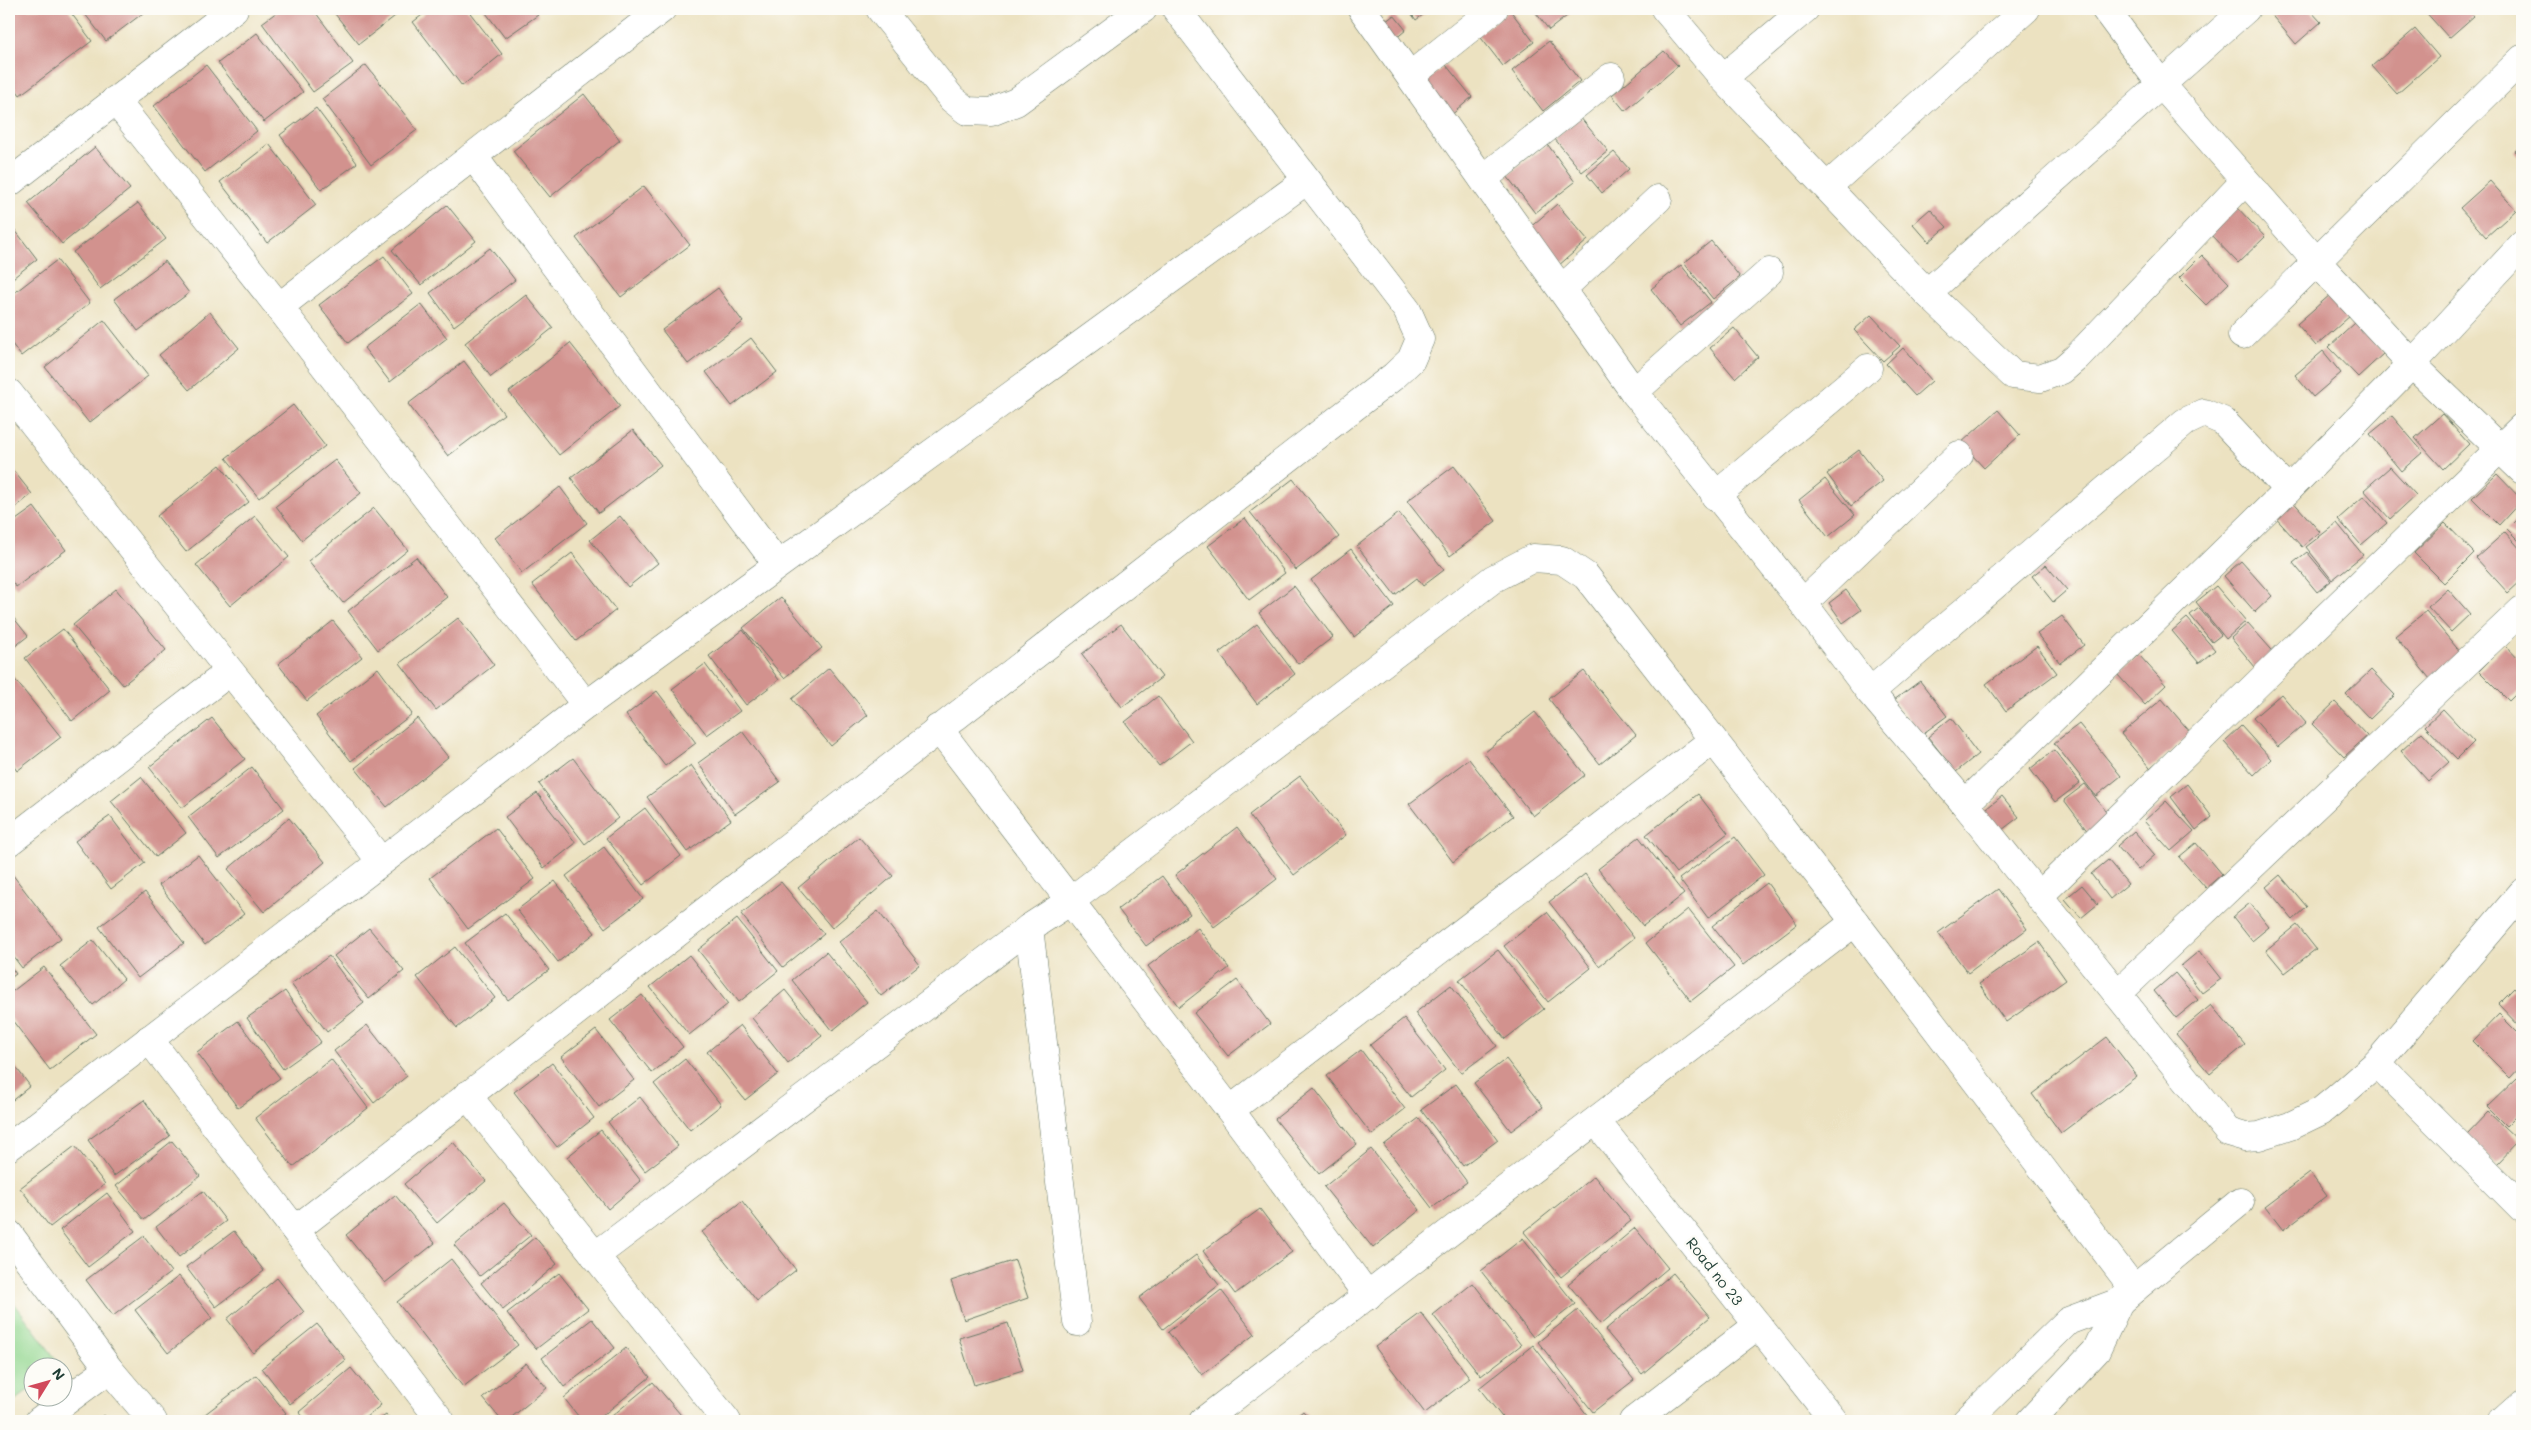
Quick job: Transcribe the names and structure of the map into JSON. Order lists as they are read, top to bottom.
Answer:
{
  "streets": {
    "street": ["Road no 23"]
  },
  "north": "top right"
}
